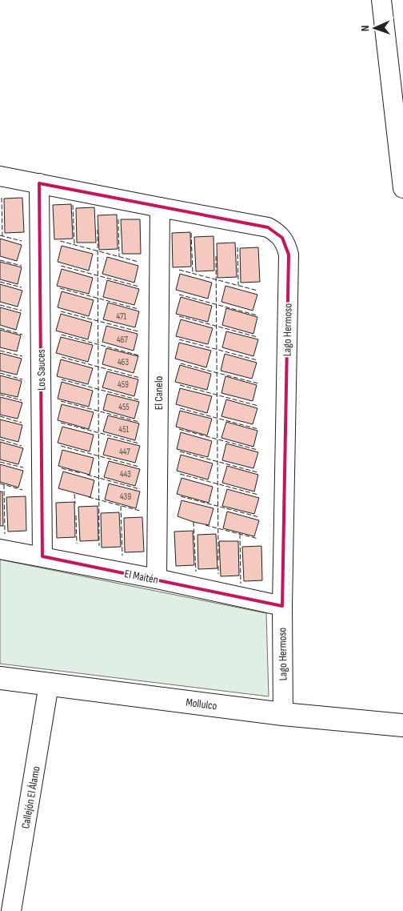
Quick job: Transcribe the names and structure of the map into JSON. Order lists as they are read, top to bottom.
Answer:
{
  "streets": {
    "street": [
      "Lago Hermoso",
      "Los Sauces",
      "El Canelo",
      "El Maitén",
      "Mollulco",
      "Callejón El Álamo"
    ]
  },
  "crossings": [
    ["Lago Hermoso", "Los Sauces"],
    ["Lago Hermoso", "El Canelo"],
    ["Lago Hermoso", "El Maitén"],
    ["Lago Hermoso", "Mollulco"],
    ["Los Sauces", "El Maitén"],
    ["El Canelo", "El Maitén"],
    ["Mollulco", "Callejón El Álamo"]
  ],
  "house_numbers": [
    "471",
    "467",
    "463",
    "459",
    "455",
    "451",
    "447",
    "443",
    "439"
  ],
  "north": "left"
}
